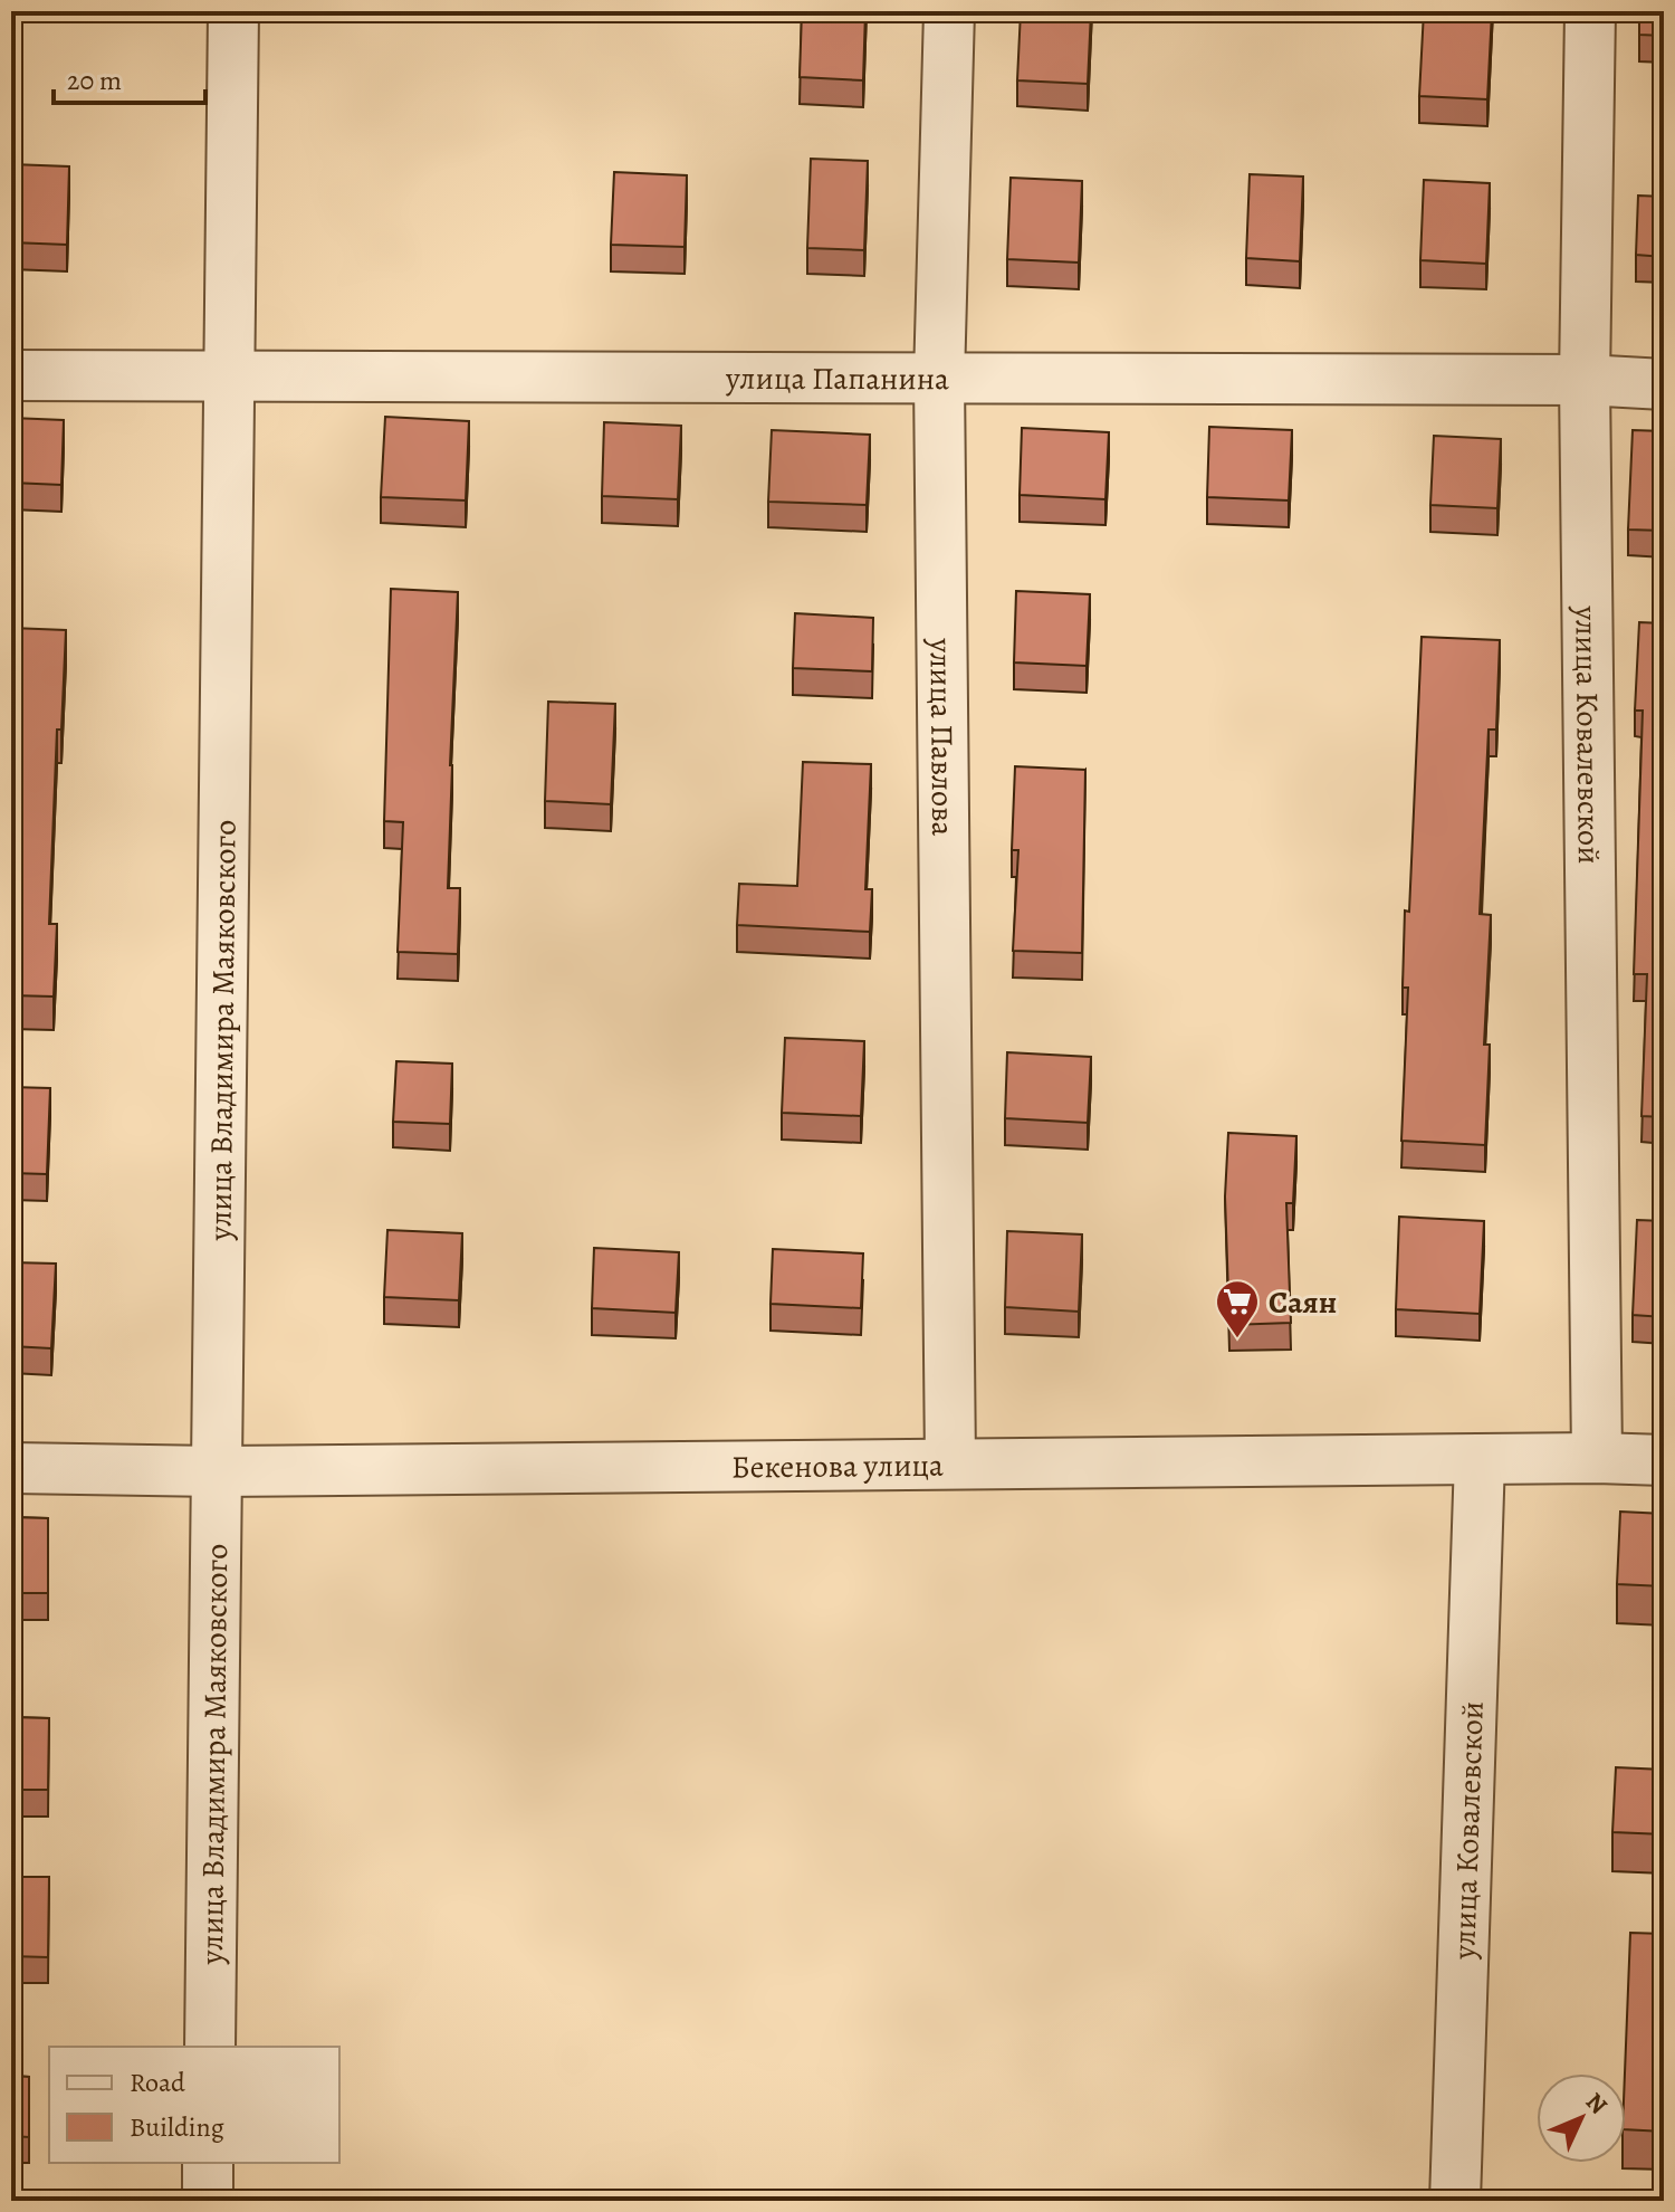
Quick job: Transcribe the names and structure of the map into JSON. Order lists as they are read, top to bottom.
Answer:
{
  "streets": {
    "street": [
      "улица Папанина",
      "улица Ковалевской",
      "улица Павлова",
      "улица Владимира Маяковского",
      "Бекенова улица"
    ]
  },
  "crossings": [
    ["улица Папанина", "улица Ковалевской"],
    ["улица Папанина", "улица Павлова"],
    ["улица Папанина", "улица Владимира Маяковского"],
    ["улица Ковалевской", "Бекенова улица"],
    ["улица Павлова", "Бекенова улица"],
    ["улица Владимира Маяковского", "Бекенова улица"]
  ],
  "places": {
    "supermarket": ["Саян"]
  },
  "legend": ["Road", "Building"],
  "scale_bar": "20 m",
  "north": "top right"
}
